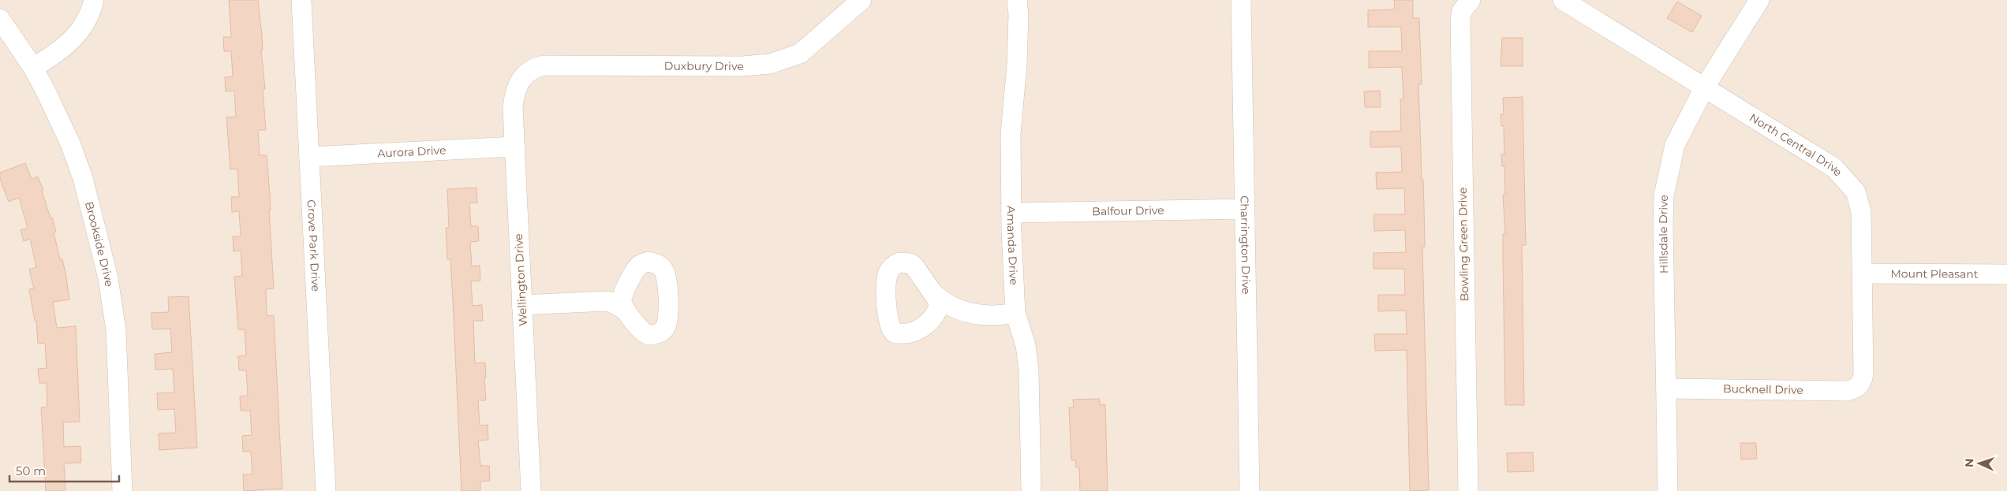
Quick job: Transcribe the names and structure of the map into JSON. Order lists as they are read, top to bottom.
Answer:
{
  "streets": {
    "street": [
      "Duxbury Drive",
      "North Central Drive",
      "Aurora Drive",
      "Balfour Drive",
      "Hillsdale Drive",
      "Brookside Drive",
      "Bowling Green Drive",
      "Grove Park Drive",
      "Charrington Drive",
      "Amanda Drive",
      "Mount Pleasant",
      "Wellington Drive",
      "Bucknell Drive"
    ]
  },
  "crossings": [
    ["Duxbury Drive", "Wellington Drive"],
    ["North Central Drive", "Hillsdale Drive"],
    ["North Central Drive", "Mount Pleasant"],
    ["North Central Drive", "Bucknell Drive"],
    ["Aurora Drive", "Grove Park Drive"],
    ["Aurora Drive", "Wellington Drive"],
    ["Balfour Drive", "Charrington Drive"],
    ["Balfour Drive", "Amanda Drive"],
    ["Hillsdale Drive", "Bucknell Drive"]
  ],
  "scale_bar": "50 m",
  "north": "left"
}
